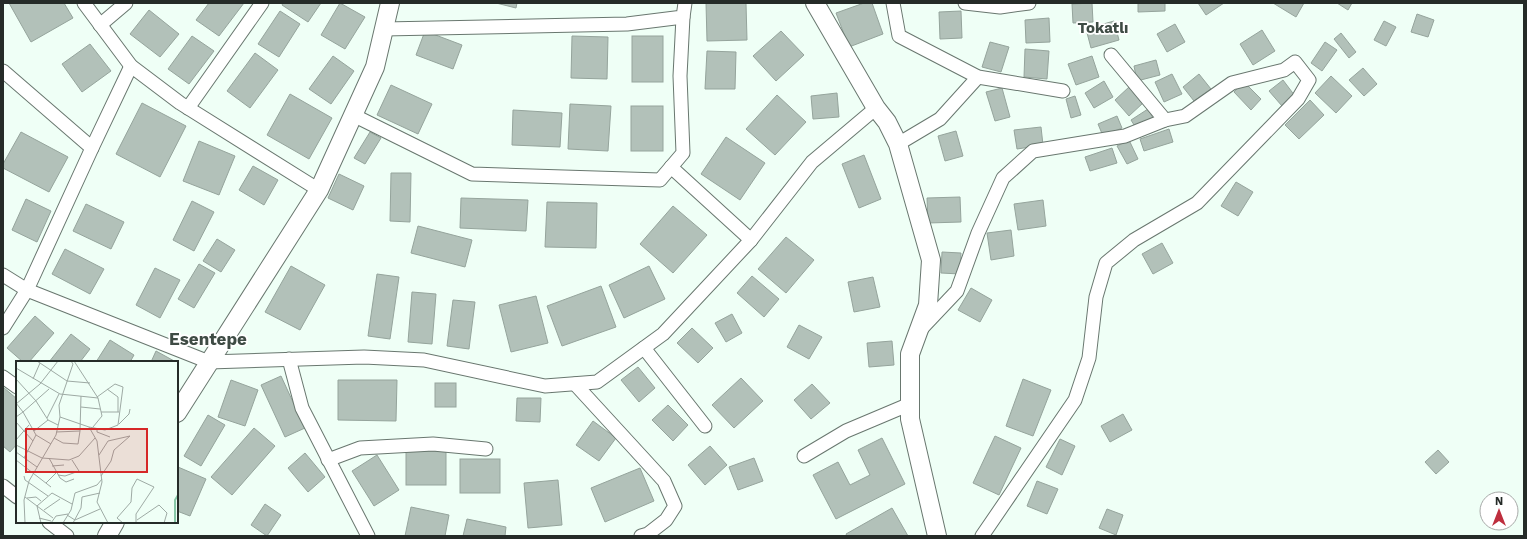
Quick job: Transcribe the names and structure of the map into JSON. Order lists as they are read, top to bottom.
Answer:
{
  "districts": ["Tokatlı", "Esentepe"],
  "north": "top"
}
